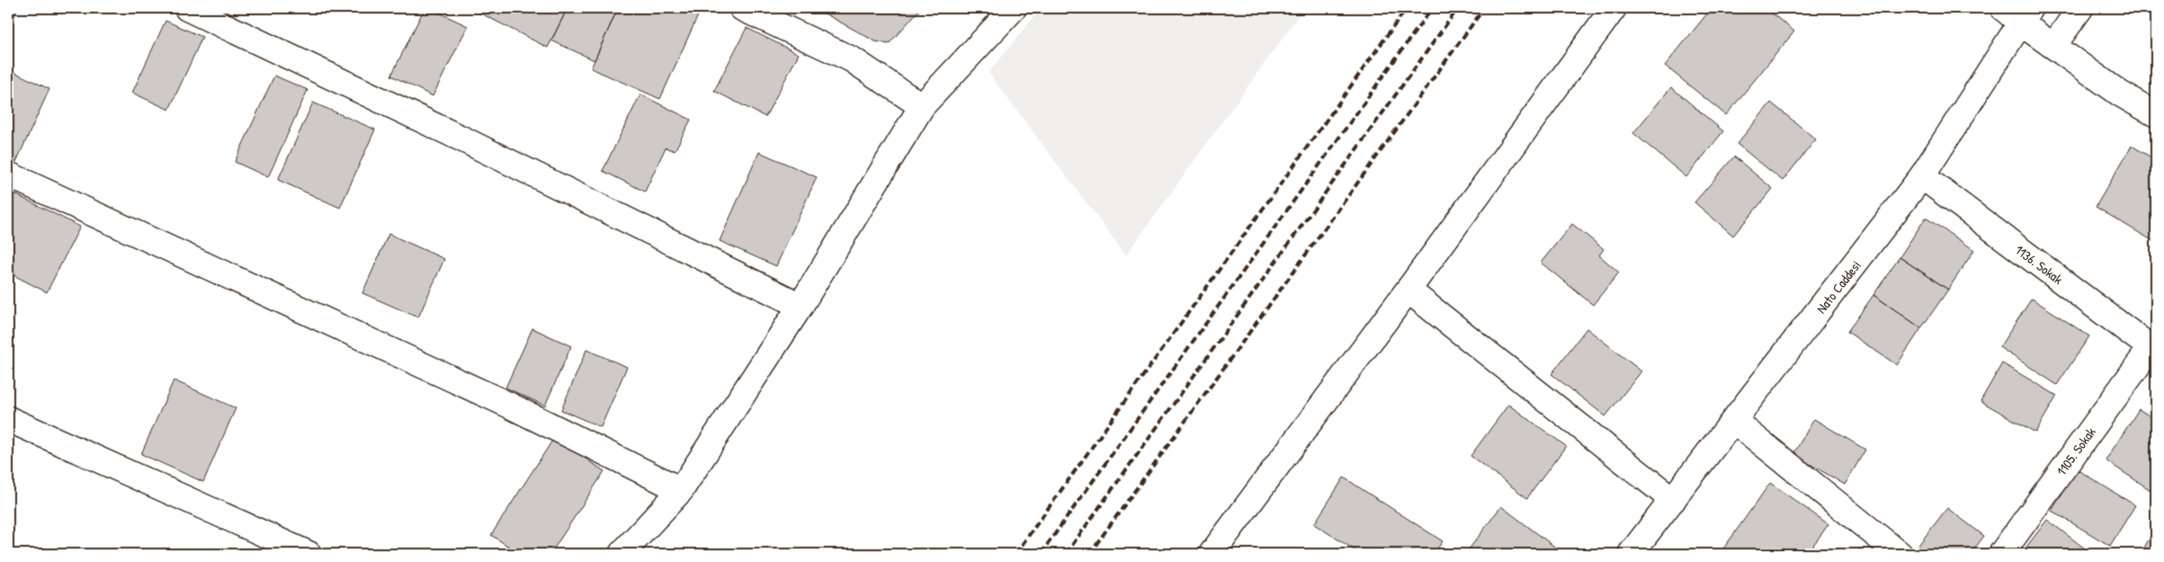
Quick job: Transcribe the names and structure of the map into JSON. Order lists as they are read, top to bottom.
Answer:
{
  "streets": {
    "street": ["1136. Sokak", "Nato Caddesi", "1105. Sokak"]
  },
  "crossings": [
    ["1136. Sokak", "Nato Caddesi"],
    ["1136. Sokak", "1105. Sokak"]
  ]
}
